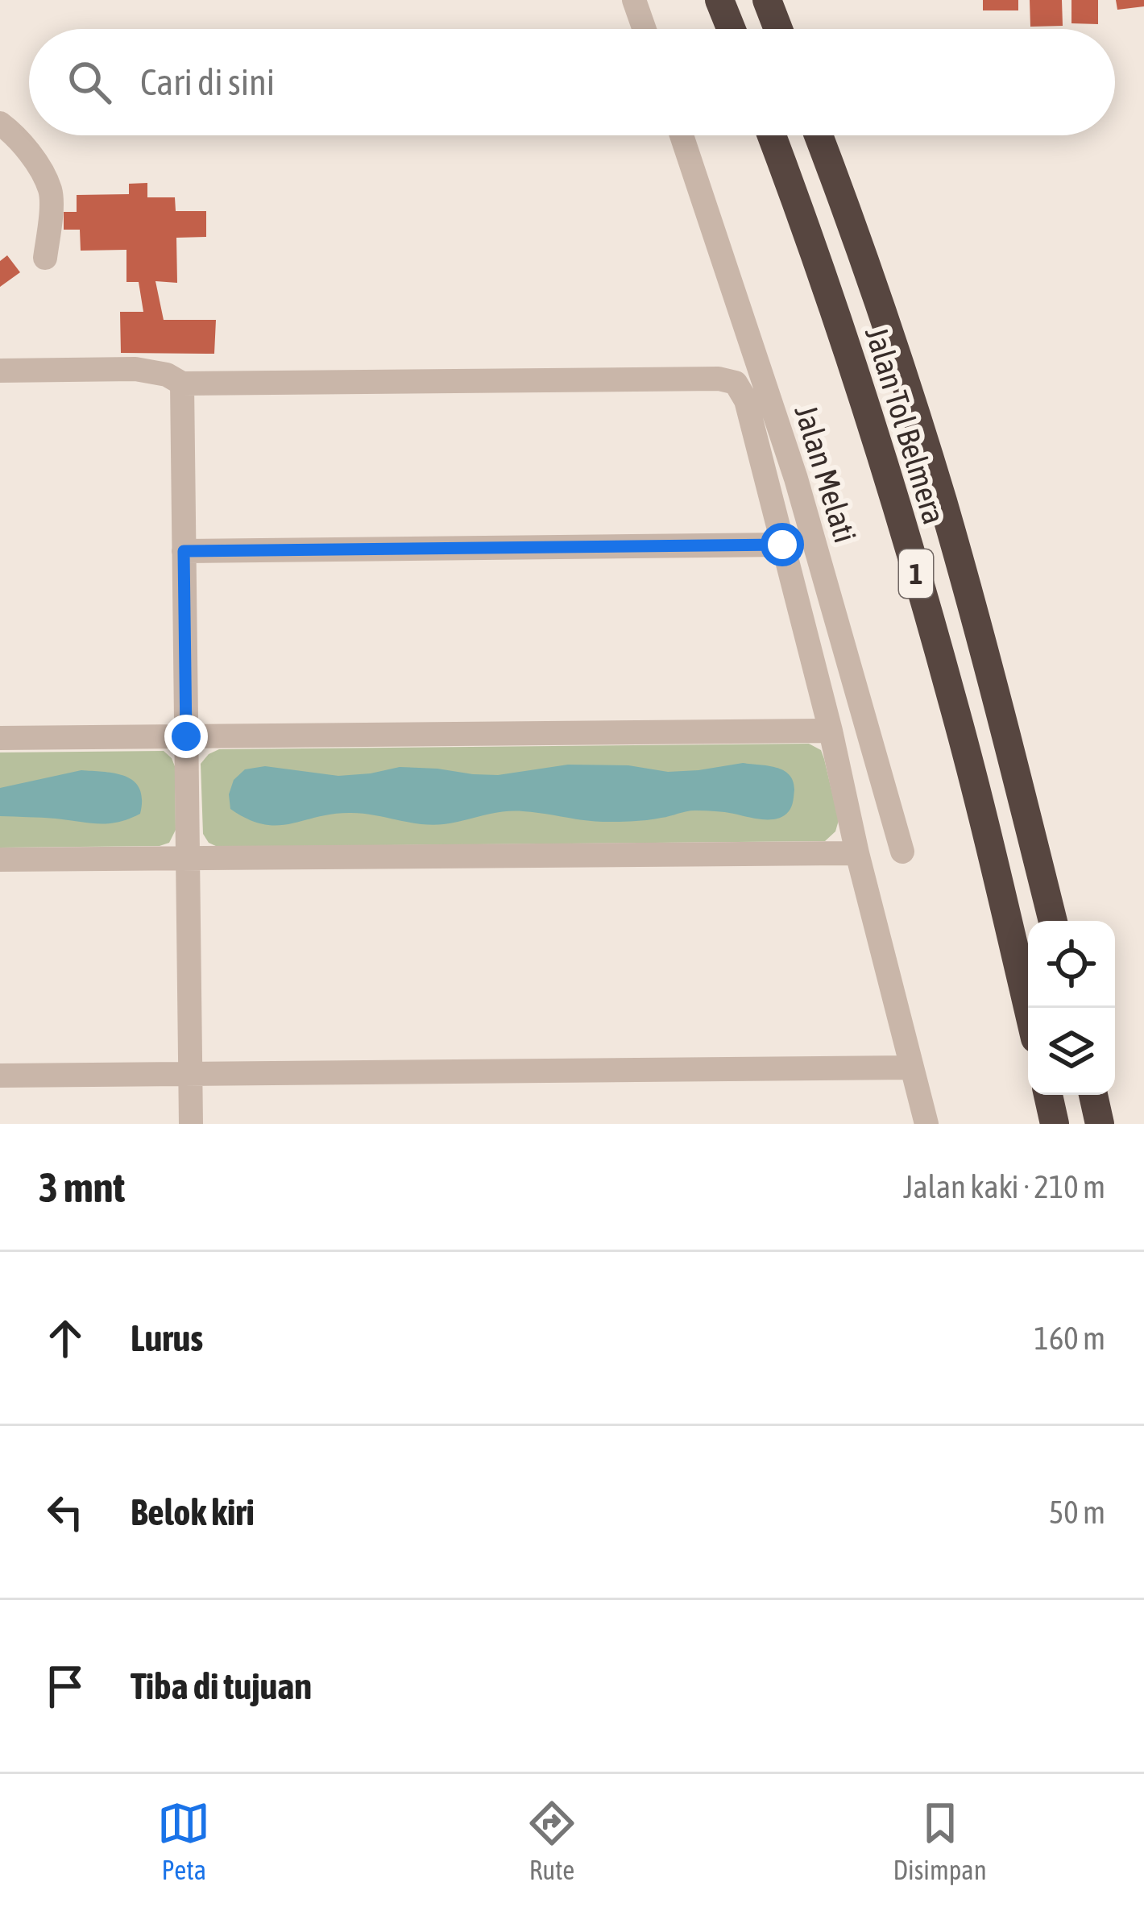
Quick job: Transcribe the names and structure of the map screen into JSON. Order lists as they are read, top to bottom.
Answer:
{
  "streets": {
    "highway": ["Jalan Tol Belmera", "1"],
    "street": ["Jalan Melati"]
  },
  "page": {
    "search": "Cari di sini",
    "heading": ["3 mnt", "Jalan kaki · 210 m"],
    "list": [
      ["Lurus", "160 m"],
      ["Belok kiri", "50 m"],
      "Tiba di tujuan"
    ],
    "nav": ["Peta", "Rute", "Disimpan"]
  }
}
